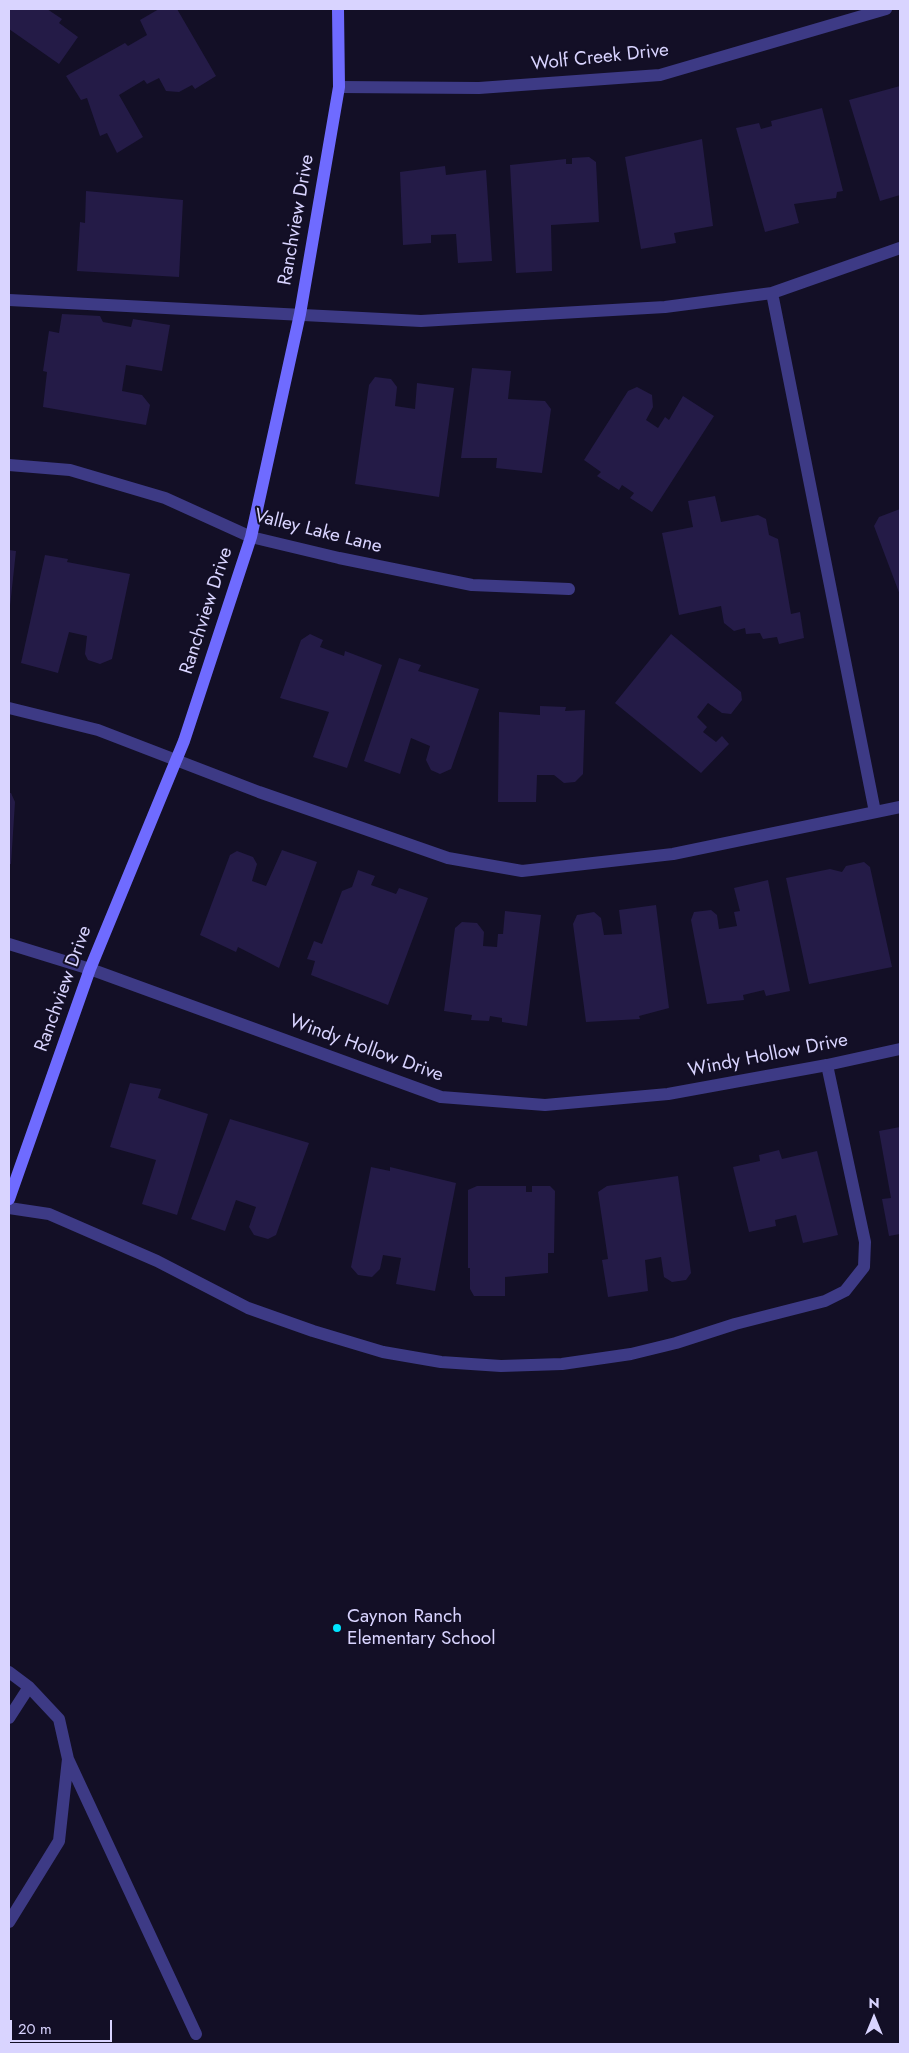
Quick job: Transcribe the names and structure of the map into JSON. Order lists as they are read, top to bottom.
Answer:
{
  "streets": {
    "street": [
      "Wolf Creek Drive",
      "Ranchview Drive",
      "Valley Lake Lane",
      "Windy Hollow Drive"
    ]
  },
  "crossings": [
    ["Wolf Creek Drive", "Ranchview Drive"],
    ["Ranchview Drive", "Valley Lake Lane"],
    ["Ranchview Drive", "Windy Hollow Drive"]
  ],
  "places": ["Caynon Ranch Elementary School"],
  "scale_bar": "20 m",
  "north": "top"
}
